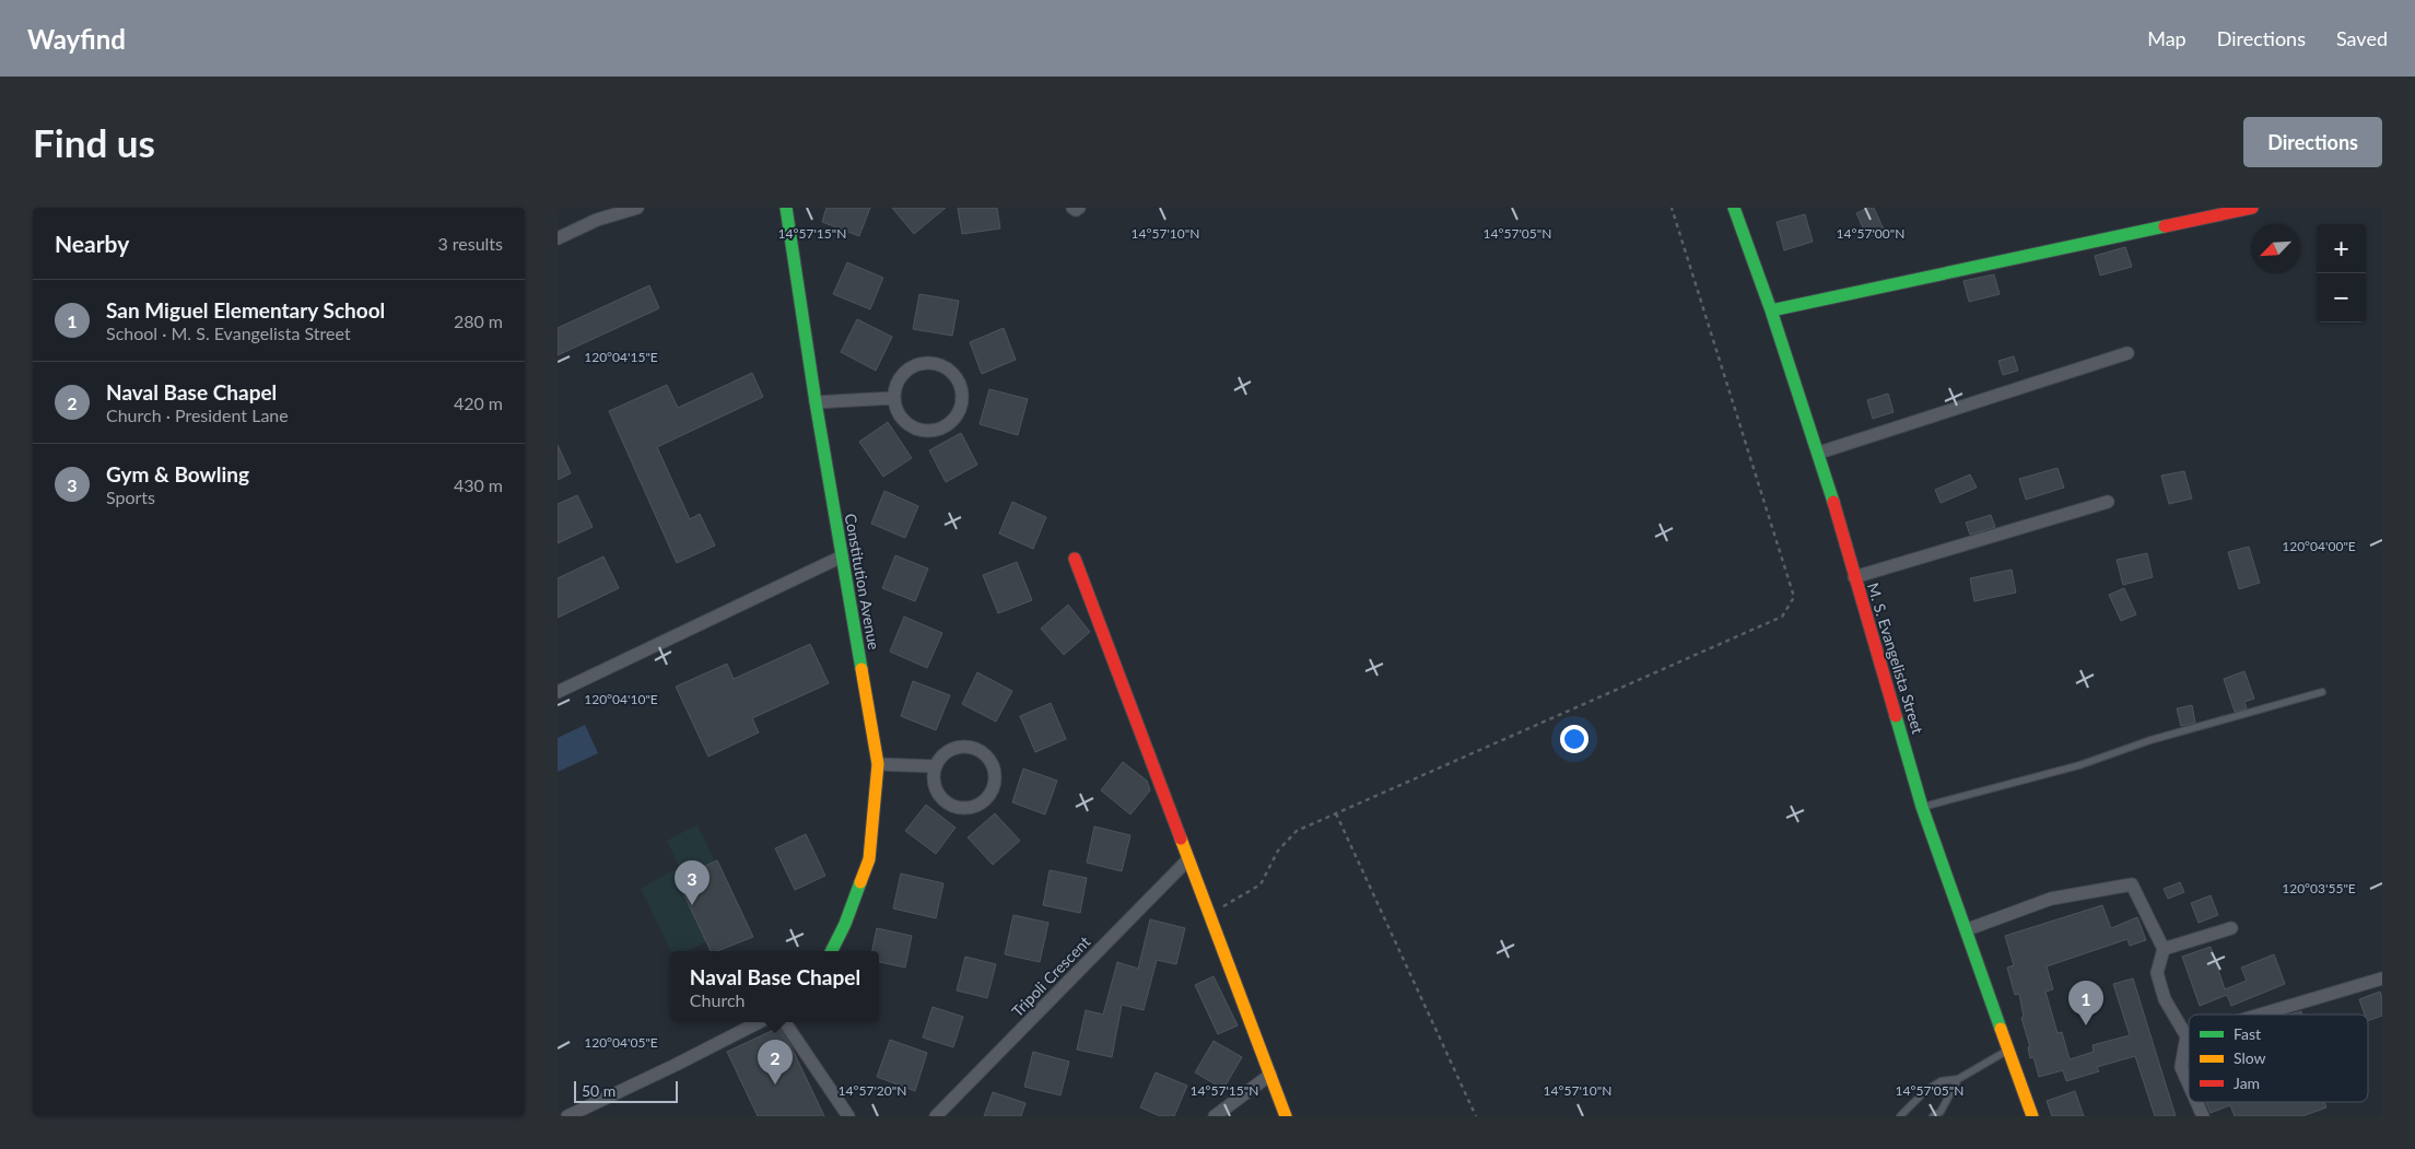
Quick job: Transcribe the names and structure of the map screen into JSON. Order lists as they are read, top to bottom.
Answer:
{
  "streets": {
    "street": ["Constitution Avenue", "M. S. Evangelista Street", "Tripoli Crescent"]
  },
  "legend": ["Fast", "Slow", "Jam"],
  "scale_bar": "50 m",
  "north": "bottom left",
  "page": {
    "header": "Wayfind",
    "nav": ["Map", "Directions", "Saved"],
    "buttons": "Directions",
    "title": "Find us",
    "heading": ["Nearby", "3 results"],
    "map_buttons": ["+", "−"],
    "list": [
      {
        "mark": "1",
        "name": "San Miguel Elementary School",
        "note": "School · M. S. Evangelista Street",
        "value": "280 m"
      },
      {
        "mark": "2",
        "name": "Naval Base Chapel",
        "note": "Church · President Lane",
        "value": "420 m"
      },
      {
        "mark": "3",
        "name": "Gym & Bowling",
        "note": "Sports",
        "value": "430 m"
      }
    ],
    "pins": ["3", "1", "2"],
    "popup": ["Naval Base Chapel", "Church"],
    "scale": "50 m"
  },
  "coordinates": [
    "14°57'15\"N",
    "14°57'10\"N",
    "14°57'05\"N",
    "14°57'00\"N",
    "120°04'15\"E",
    "120°04'00\"E",
    "120°04'10\"E",
    "120°03'55\"E",
    "120°04'05\"E",
    "14°57'20\"N"
  ]
}
